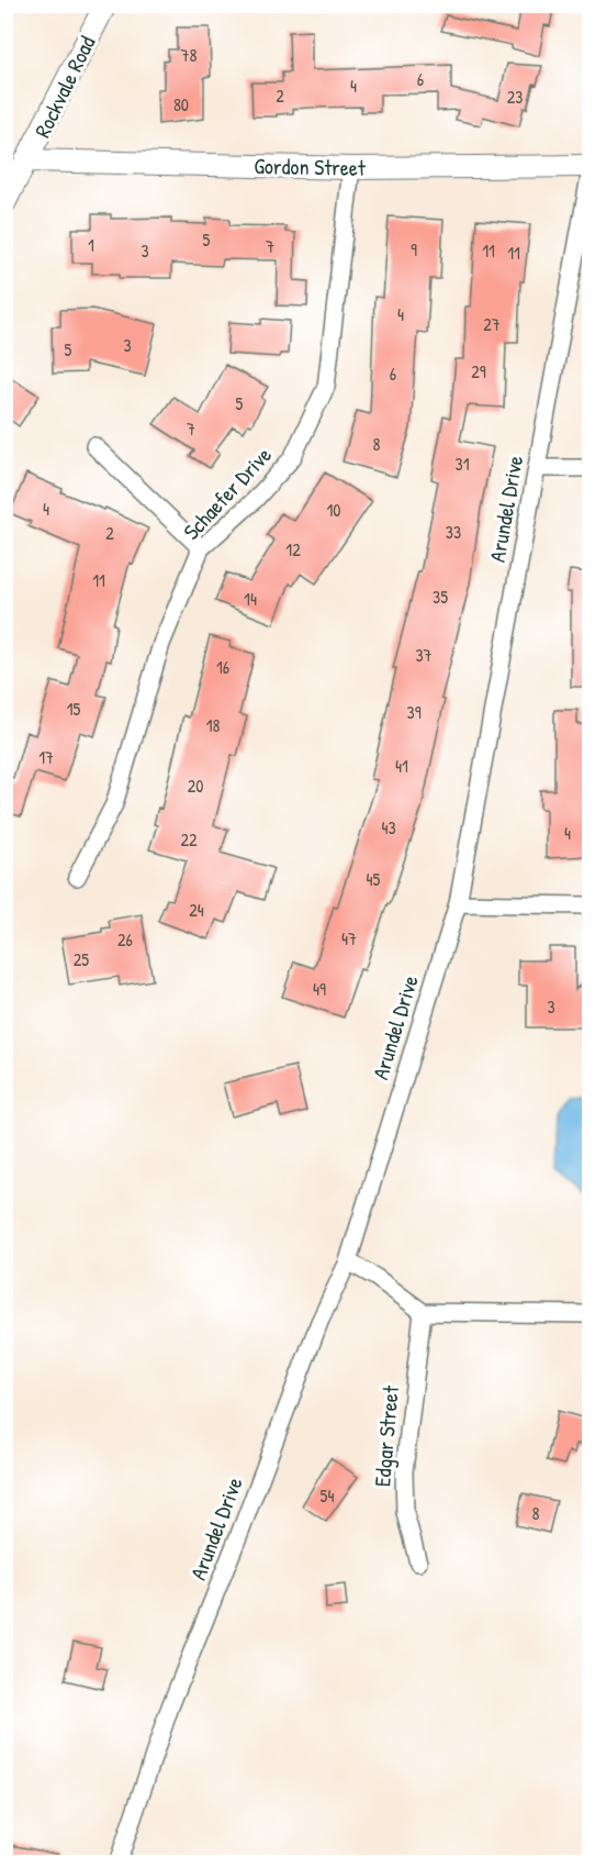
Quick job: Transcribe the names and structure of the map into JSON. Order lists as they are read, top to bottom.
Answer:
{
  "streets": {
    "street": [
      "Rockvale Road",
      "Gordon Street",
      "Schaefer Drive",
      "Arundel Drive",
      "Edgar Street"
    ]
  },
  "crossings": [
    ["Rockvale Road", "Gordon Street"],
    ["Gordon Street", "Schaefer Drive"],
    ["Gordon Street", "Arundel Drive"]
  ],
  "house_numbers": [
    "78",
    "6",
    "4",
    "2",
    "23",
    "80",
    "5",
    "1",
    "7",
    "9",
    "3",
    "11",
    "11",
    "4",
    "27",
    "3",
    "5",
    "29",
    "6",
    "5",
    "7",
    "8",
    "31",
    "4",
    "10",
    "33",
    "2",
    "12",
    "11",
    "35",
    "14",
    "37",
    "16",
    "15",
    "39",
    "18",
    "17",
    "41",
    "20",
    "43",
    "4",
    "22",
    "45",
    "24",
    "47",
    "26",
    "25",
    "49",
    "3",
    "54",
    "8"
  ]
}
